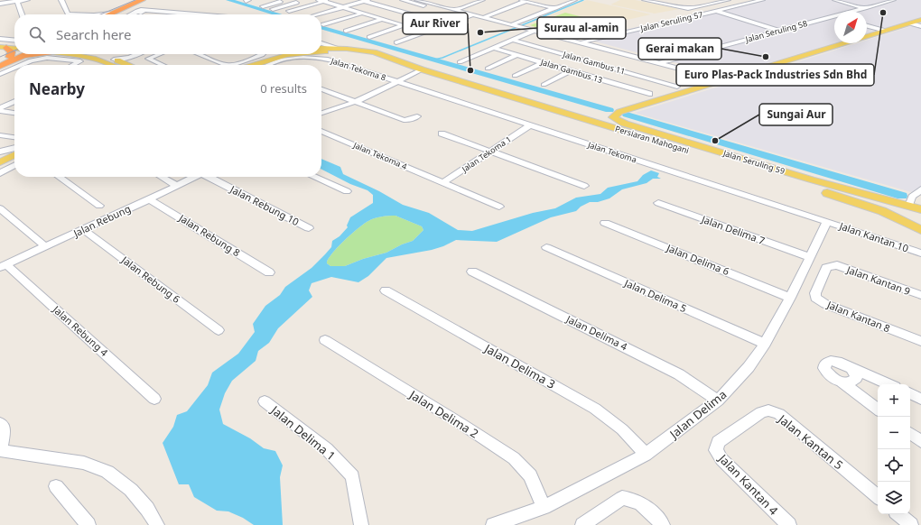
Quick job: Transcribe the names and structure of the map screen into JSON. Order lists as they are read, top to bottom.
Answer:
{
  "streets": {
    "main road": ["Persiaran Mahogani", "Jalan Seruling 59"],
    "street": [
      "Jalan Seruling 57",
      "Jalan Seruling 58",
      "Jalan Gambus 11",
      "Jalan Tekoma 8",
      "Jalan Gambus 13",
      "Jalan Tekoma",
      "Jalan Tekoma 1",
      "Jalan Tekoma 4",
      "Jalan Rebung 10",
      "Jalan Rebung",
      "Jalan Delima 7",
      "Jalan Rebung 8",
      "Jalan Kantan 10",
      "Jalan Delima 6",
      "Jalan Rebung 6",
      "Jalan Kantan 9",
      "Jalan Delima 5",
      "Jalan Kantan 8",
      "Jalan Rebung 4",
      "Jalan Delima 4",
      "Jalan Delima 3",
      "Jalan Delima 2",
      "Jalan Delima",
      "Jalan Delima 1",
      "Jalan Kantan 5",
      "Jalan Kantan 4"
    ]
  },
  "crossings": [
    ["Jalan Tekoma 8", "Jalan Tekoma"],
    ["Jalan Tekoma", "Jalan Tekoma 1"],
    ["Jalan Tekoma", "Jalan Kantan 10"],
    ["Jalan Tekoma", "Jalan Delima"],
    ["Jalan Tekoma 1", "Jalan Tekoma 4"],
    ["Jalan Rebung", "Jalan Rebung 8"],
    ["Jalan Rebung", "Jalan Rebung 6"],
    ["Jalan Rebung", "Jalan Rebung 4"],
    ["Jalan Delima 7", "Jalan Delima"],
    ["Jalan Kantan 10", "Jalan Delima"],
    ["Jalan Delima 6", "Jalan Delima"],
    ["Jalan Kantan 9", "Jalan Kantan 8"],
    ["Jalan Delima 5", "Jalan Delima"],
    ["Jalan Delima 4", "Jalan Delima"],
    ["Jalan Delima 3", "Jalan Delima"],
    ["Jalan Delima 2", "Jalan Delima"],
    ["Jalan Kantan 5", "Jalan Kantan 4"]
  ],
  "places": [
    "Euro Plas-Pack Industries Sdn Bhd",
    "Surau al-amin",
    "Gerai makan",
    "Aur River",
    "Sungai Aur"
  ],
  "north": "top right",
  "page": {
    "search": "Search here",
    "heading": ["Nearby", "0 results"],
    "map_buttons": ["+", "−"]
  }
}
